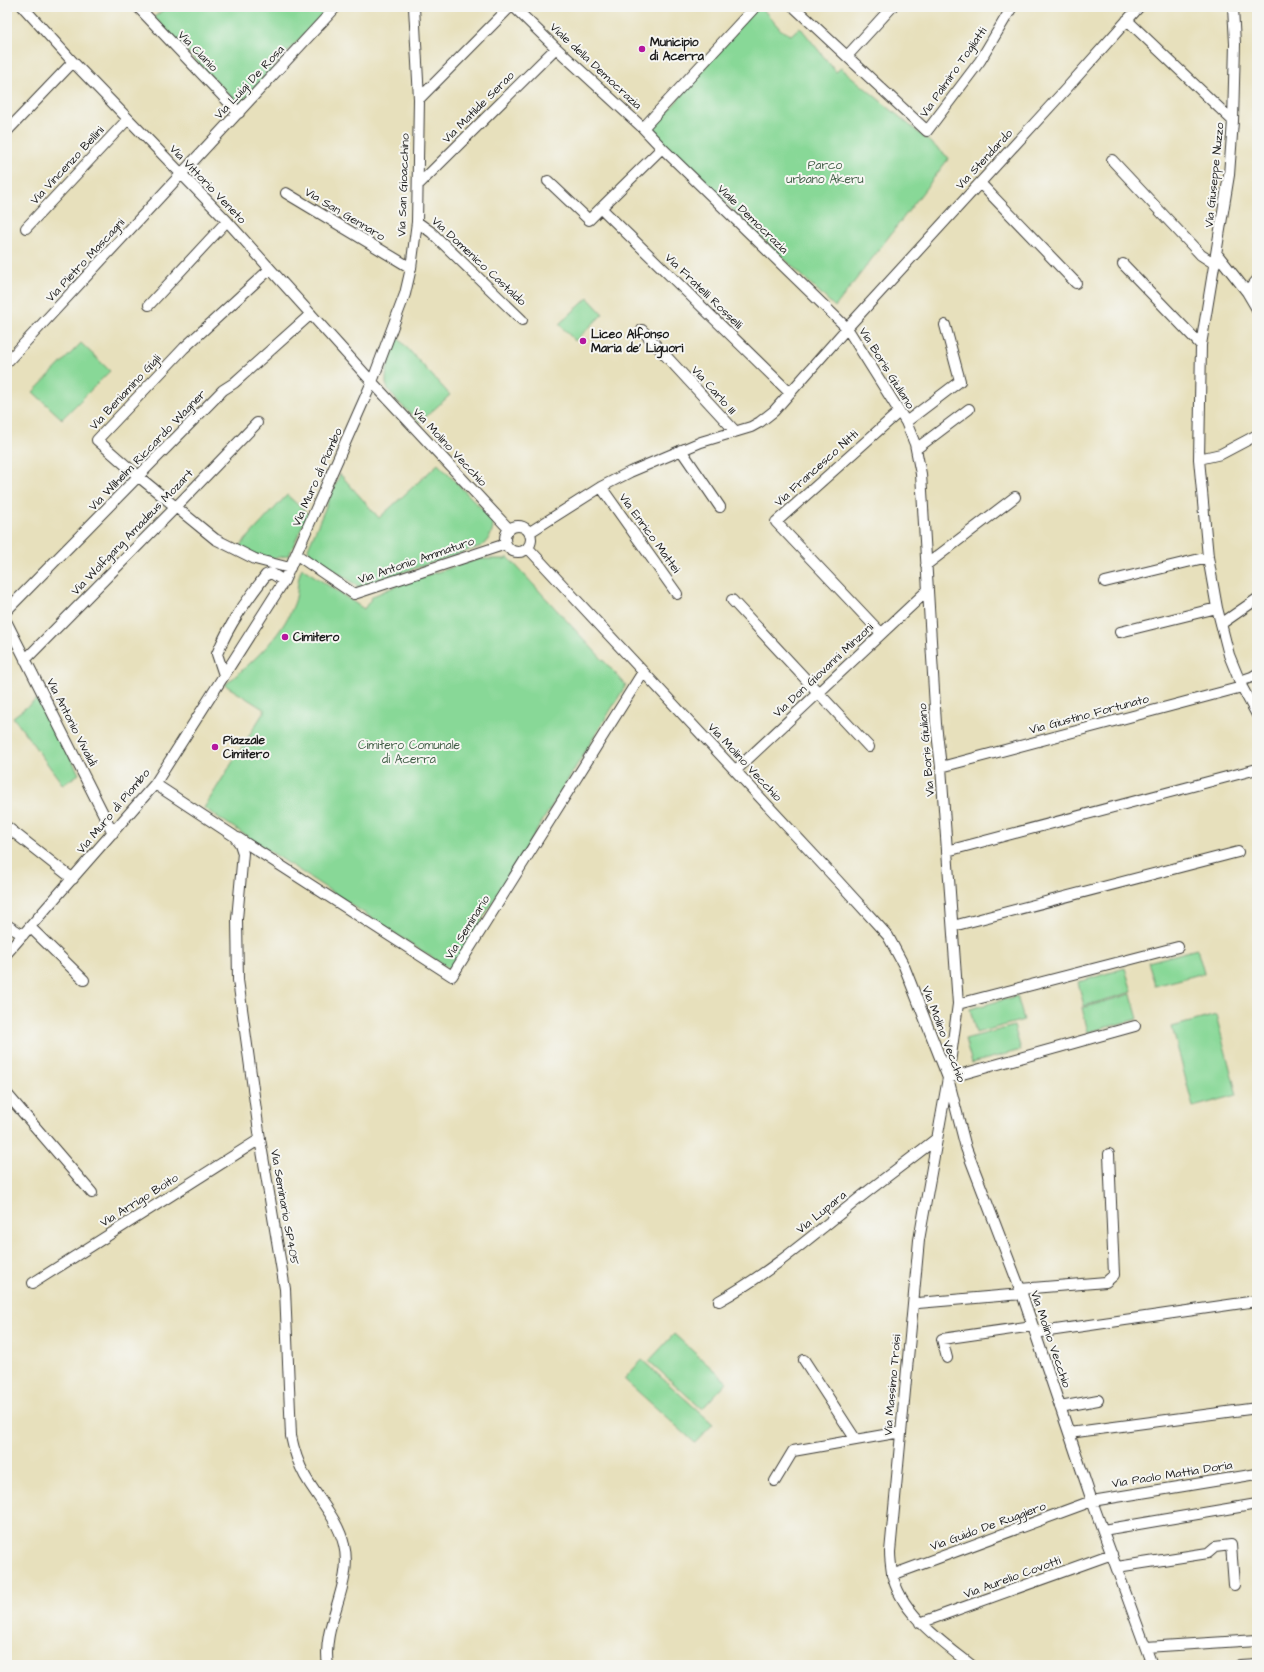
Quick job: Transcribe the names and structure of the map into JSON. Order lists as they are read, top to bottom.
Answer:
{
  "streets": {
    "street": [
      "Via Clanio",
      "Viale della Democrazia",
      "Via Palmiro Togliatti",
      "Via Luigi De Rosa",
      "Via Matilde Serao",
      "Via Stendardo",
      "Via Vincenzo Bellini",
      "Via Giuseppe Nuzzo",
      "Via Vittorio Veneto",
      "Via San Gioacchino",
      "Via San Gennaro",
      "Viale Democrazia",
      "Via Pietro Mascagni",
      "Via Domenico Castaldo",
      "Via Fratelli Rosselli",
      "Via Boris Giuliano",
      "Via Carlo III",
      "Via Beniamino Gigli",
      "Via Molino Vecchio",
      "Via Wilhelm Riccardo Wagner",
      "Via Francesco Nitti",
      "Via Muro di Piombo",
      "Via Wolfgang Amadeus Mozart",
      "Via Enrico Mattei",
      "Via Antonio Ammaturo",
      "Via Don Giovanni Minzoni",
      "Via Giustino Fortunato",
      "Via Antonio Vivaldi",
      "Via Seminario",
      "Via Arrigo Boito",
      "Via Seminario SP405",
      "Via Lupara",
      "Via Massimo Troisi",
      "Via Paolo Mattia Doria",
      "Via Guido De Ruggiero",
      "Via Aurelio Covotti"
    ]
  },
  "crossings": [
    ["Via Clanio", "Via Luigi De Rosa"],
    ["Viale della Democrazia", "Via Matilde Serao"],
    ["Viale della Democrazia", "Viale Democrazia"],
    ["Via Luigi De Rosa", "Via Vittorio Veneto"],
    ["Via Luigi De Rosa", "Via Pietro Mascagni"],
    ["Via Matilde Serao", "Via San Gioacchino"],
    ["Via Stendardo", "Viale Democrazia"],
    ["Via Stendardo", "Via Fratelli Rosselli"],
    ["Via Stendardo", "Via Boris Giuliano"],
    ["Via Stendardo", "Via Carlo III"],
    ["Via Stendardo", "Via Molino Vecchio"],
    ["Via Stendardo", "Via Enrico Mattei"],
    ["Via Stendardo", "Via Antonio Ammaturo"],
    ["Via Vincenzo Bellini", "Via Vittorio Veneto"],
    ["Via Giuseppe Nuzzo", "Via Giustino Fortunato"],
    ["Via Vittorio Veneto", "Via San Gioacchino"],
    ["Via Vittorio Veneto", "Via Pietro Mascagni"],
    ["Via Vittorio Veneto", "Via Beniamino Gigli"],
    ["Via Vittorio Veneto", "Via Molino Vecchio"],
    ["Via Vittorio Veneto", "Via Wilhelm Riccardo Wagner"],
    ["Via Vittorio Veneto", "Via Muro di Piombo"],
    ["Via San Gioacchino", "Via San Gennaro"],
    ["Via San Gioacchino", "Via Domenico Castaldo"],
    ["Via San Gioacchino", "Via Molino Vecchio"],
    ["Via San Gioacchino", "Via Muro di Piombo"],
    ["Viale Democrazia", "Via Boris Giuliano"],
    ["Via Boris Giuliano", "Via Molino Vecchio"],
    ["Via Boris Giuliano", "Via Francesco Nitti"],
    ["Via Boris Giuliano", "Via Don Giovanni Minzoni"],
    ["Via Boris Giuliano", "Via Giustino Fortunato"],
    ["Via Boris Giuliano", "Via Massimo Troisi"],
    ["Via Beniamino Gigli", "Via Wilhelm Riccardo Wagner"],
    ["Via Beniamino Gigli", "Via Muro di Piombo"],
    ["Via Beniamino Gigli", "Via Wolfgang Amadeus Mozart"],
    ["Via Molino Vecchio", "Via Muro di Piombo"],
    ["Via Molino Vecchio", "Via Antonio Ammaturo"],
    ["Via Molino Vecchio", "Via Don Giovanni Minzoni"],
    ["Via Molino Vecchio", "Via Seminario"],
    ["Via Molino Vecchio", "Via Massimo Troisi"],
    ["Via Molino Vecchio", "Via Paolo Mattia Doria"],
    ["Via Molino Vecchio", "Via Guido De Ruggiero"],
    ["Via Molino Vecchio", "Via Aurelio Covotti"],
    ["Via Francesco Nitti", "Via Don Giovanni Minzoni"],
    ["Via Muro di Piombo", "Via Antonio Ammaturo"],
    ["Via Muro di Piombo", "Via Antonio Vivaldi"],
    ["Via Muro di Piombo", "Via Seminario SP405"],
    ["Via Wolfgang Amadeus Mozart", "Via Antonio Vivaldi"],
    ["Via Seminario", "Via Seminario SP405"],
    ["Via Arrigo Boito", "Via Seminario SP405"],
    ["Via Lupara", "Via Massimo Troisi"],
    ["Via Massimo Troisi", "Via Guido De Ruggiero"],
    ["Via Massimo Troisi", "Via Aurelio Covotti"],
    ["Via Paolo Mattia Doria", "Via Guido De Ruggiero"]
  ],
  "parks": ["Parco urbano Akeru", "Cimitero Comunale di Acerra"],
  "places": [
    "Municipio di Acerra",
    "Liceo Alfonso Maria de' Liguori",
    "Cimitero",
    "Piazzale Cimitero"
  ]
}
